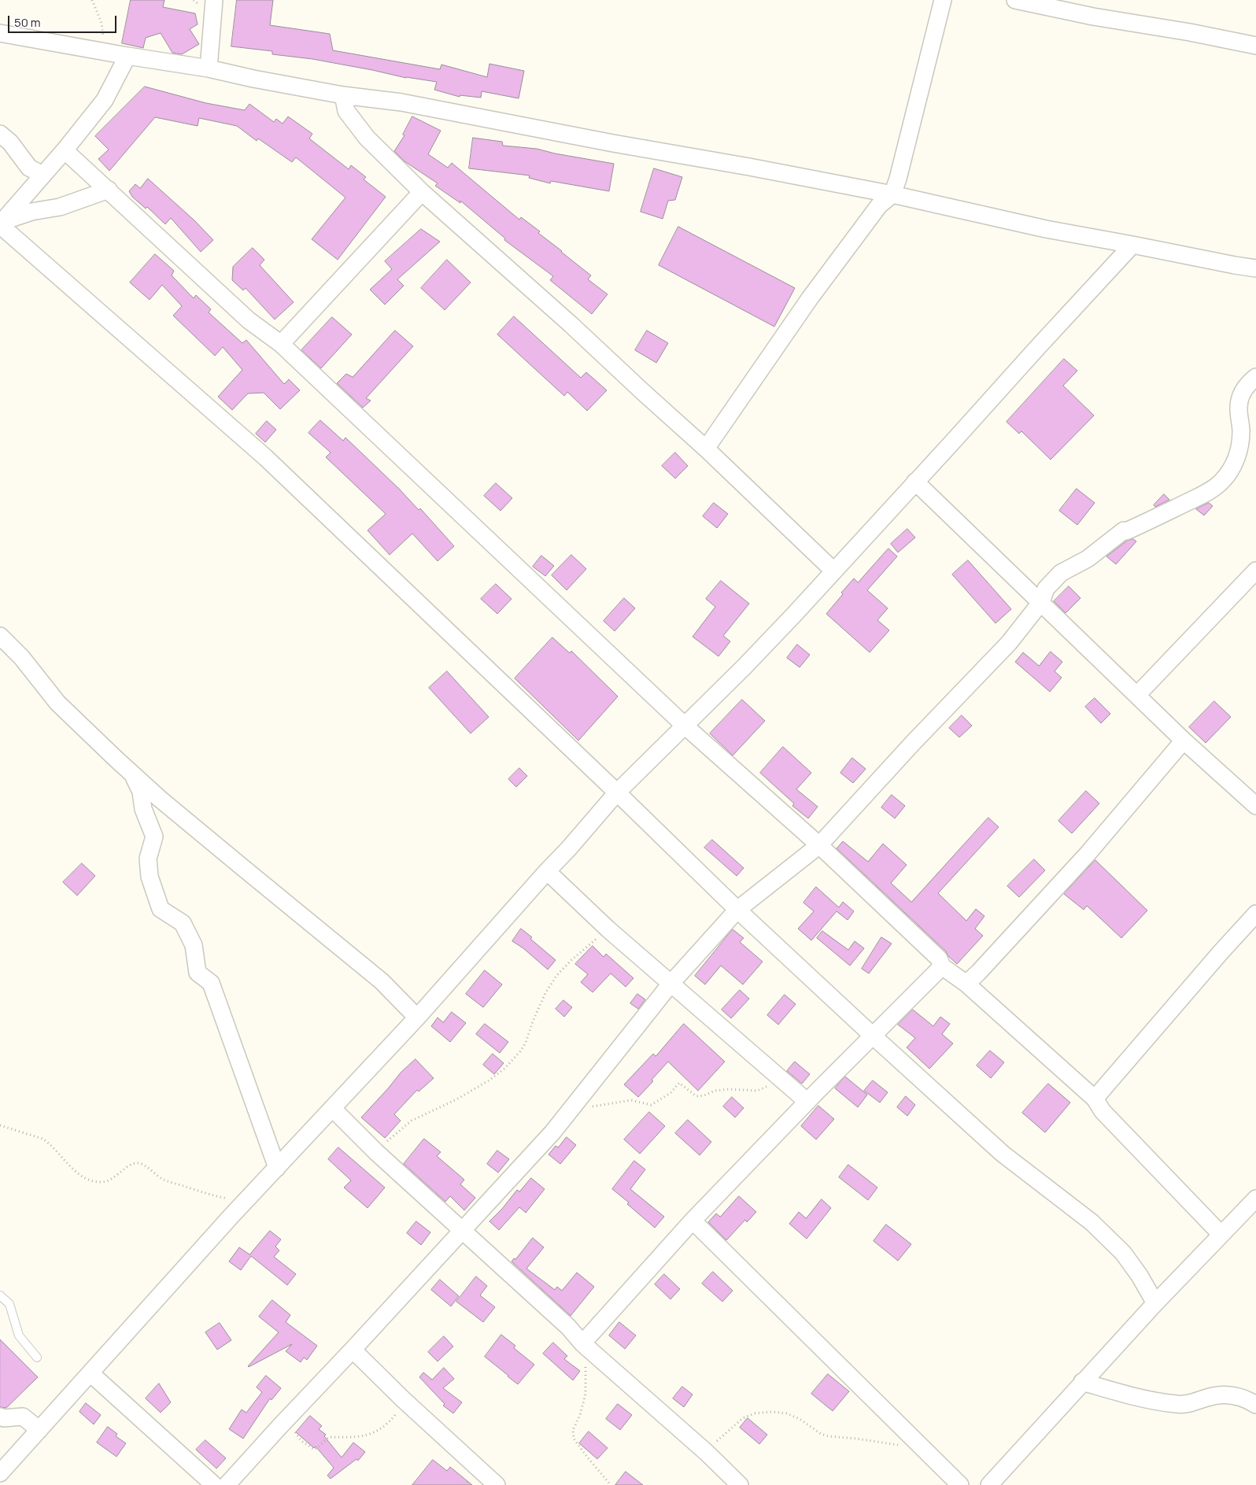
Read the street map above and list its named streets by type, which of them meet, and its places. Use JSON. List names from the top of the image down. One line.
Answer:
{"scale_bar":"50 m"}
